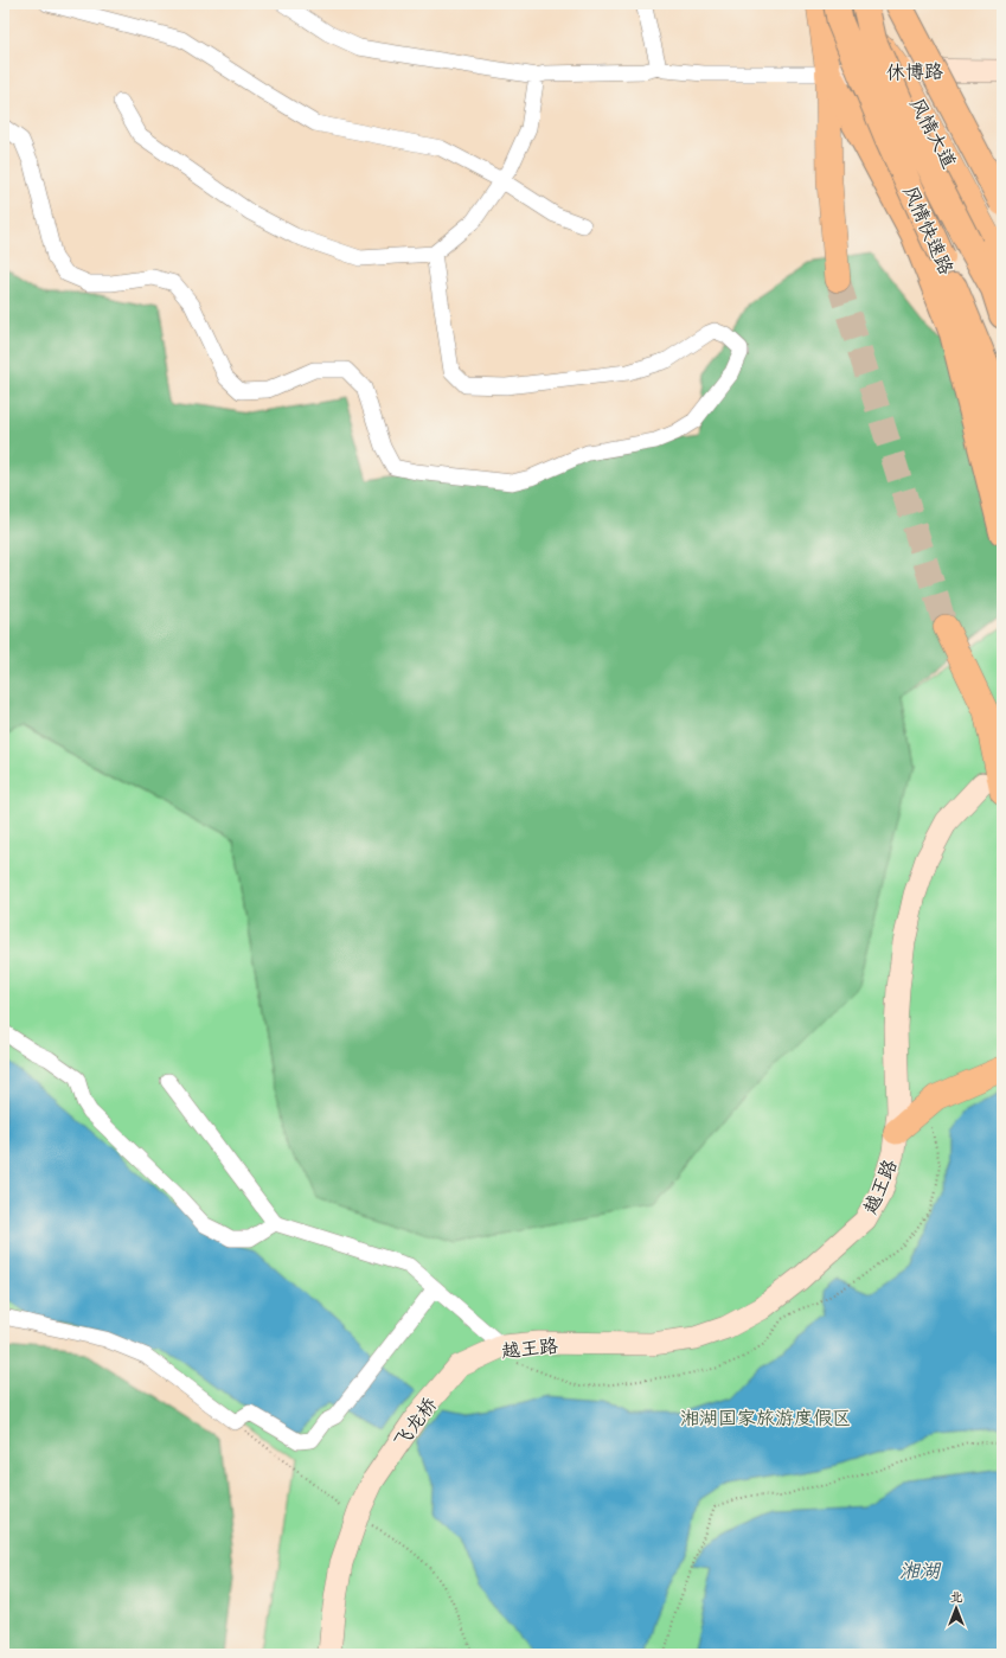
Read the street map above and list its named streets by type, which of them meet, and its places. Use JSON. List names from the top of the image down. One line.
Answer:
{"streets":{"highway":["风情快速路"],"main road":["休博路","风情大道","越王路","飞龙桥"]},"crossings":[["休博路","风情大道"],["风情大道","风情快速路"],["越王路","飞龙桥"]],"water":["湘湖"],"parks":["湘湖国家旅游度假区"],"north":"top"}
